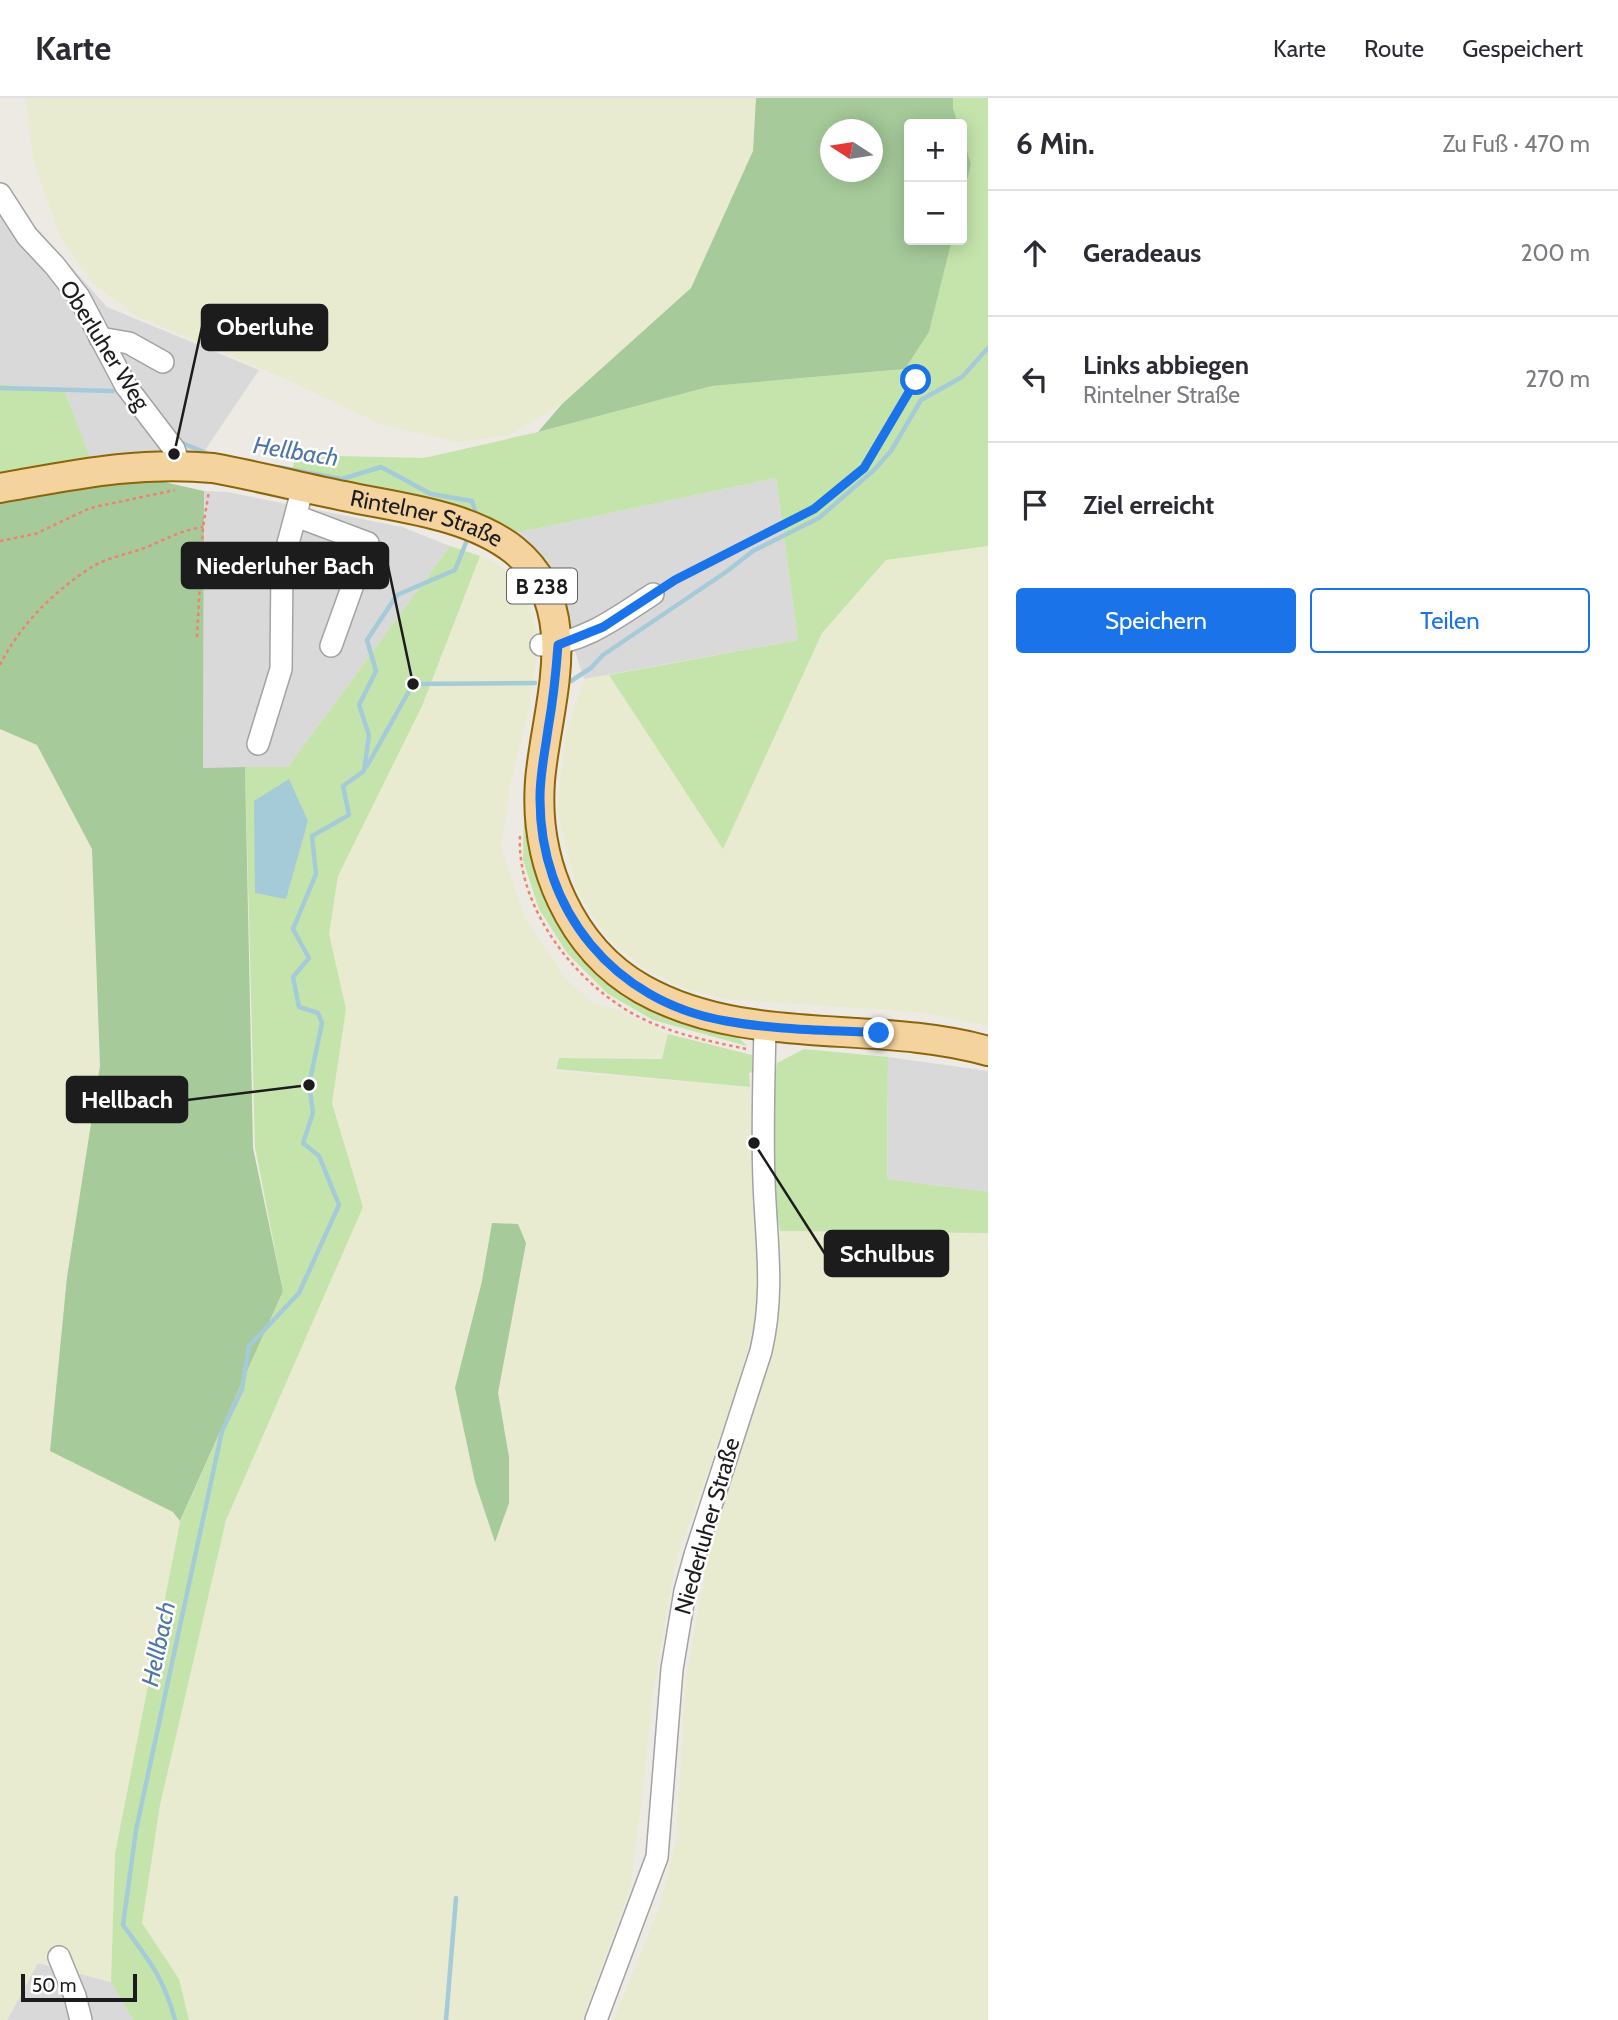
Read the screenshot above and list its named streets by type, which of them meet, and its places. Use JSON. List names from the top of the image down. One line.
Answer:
{"streets":{"main road":["Rintelner Straße","B 238"],"street":["Oberluher Weg","Niederluher Straße"]},"crossings":[["Oberluher Weg","Rintelner Straße"],["Rintelner Straße","Niederluher Straße"]],"water":["Hellbach"],"places":["Oberluhe","Niederluher Bach","Hellbach","Schulbus"],"scale_bar":"50 m","north":"left","page":{"header":"Karte","nav":["Karte","Route","Gespeichert"],"heading":["6 Min.","Zu Fuß · 470 m"],"map_buttons":["+","−"],"list":[["Geradeaus","200 m"],["Links abbiegen","Rintelner Straße","270 m"],"Ziel erreicht"],"buttons":["Speichern","Teilen"],"scale":"50 m"}}
